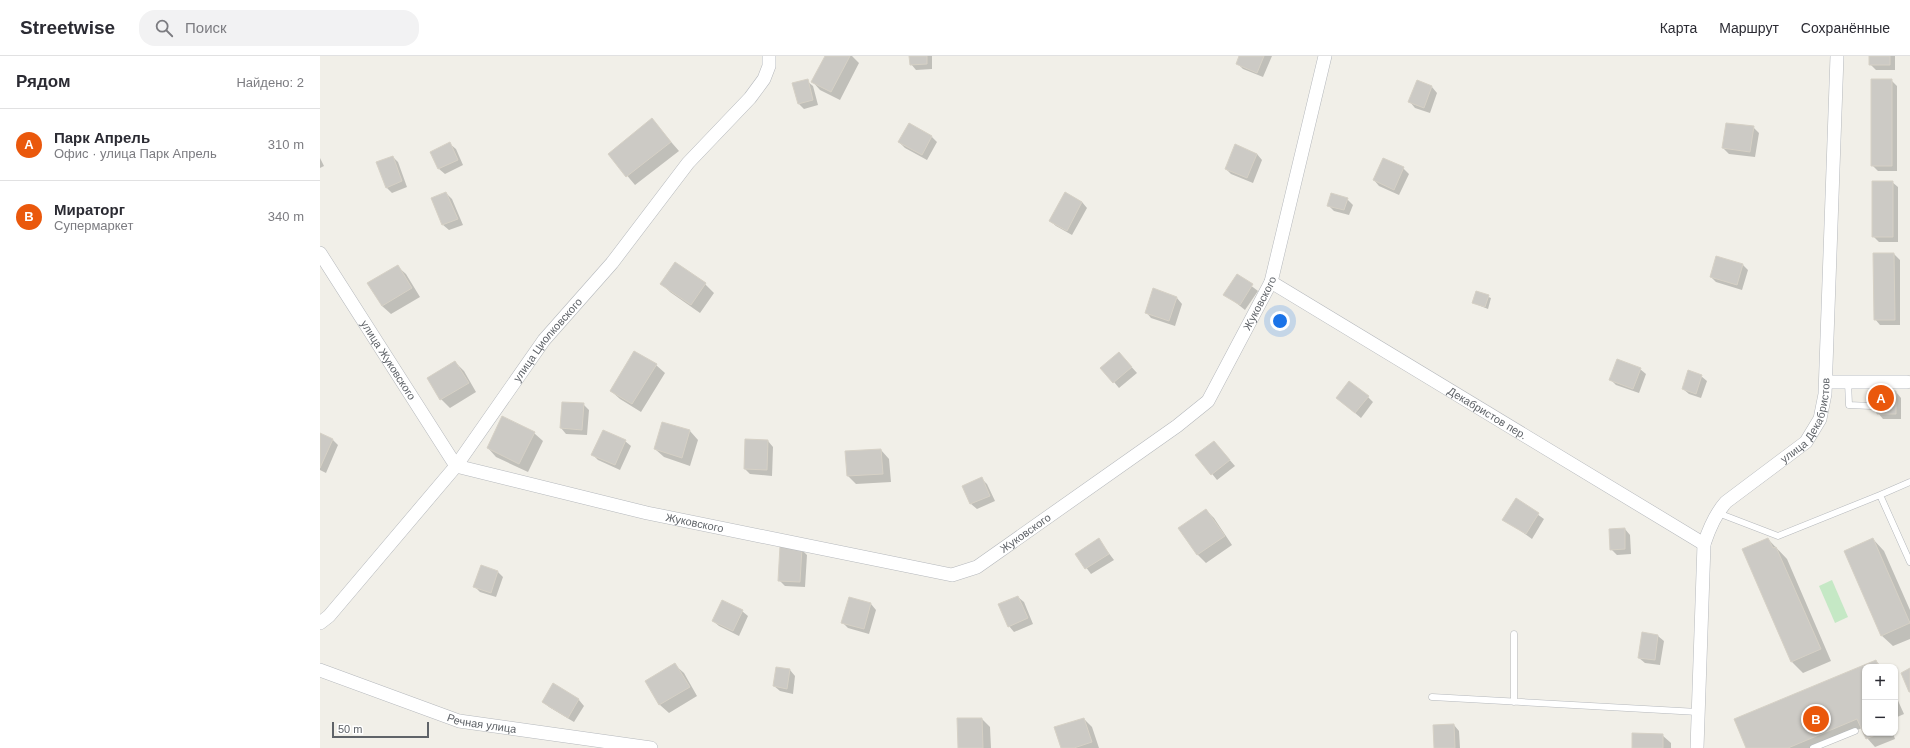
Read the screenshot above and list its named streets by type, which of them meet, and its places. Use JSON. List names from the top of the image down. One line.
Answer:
{"streets":{"street":["Жуковского","улица Циолковского","улица Жуковского","Декабристов пер.","улица Декабристов","Речная улица"]},"crossings":[["Жуковского","улица Циолковского"],["Жуковского","улица Жуковского"],["Жуковского","Декабристов пер."],["улица Циолковского","улица Жуковского"],["Декабристов пер.","улица Декабристов"]],"scale_bar":"50 m","page":{"header":"Streetwise","search":"Поиск","nav":["Карта","Маршрут","Сохранённые"],"heading":["Рядом","Найдено: 2"],"list":[{"mark":"A","name":"Парк Апрель","note":"Офис · улица Парк Апрель","value":"310 m"},{"mark":"B","name":"Мираторг","note":"Супермаркет","value":"340 m"}],"pins":["A","B"],"map_buttons":["+","−"],"scale":"50 m"}}
